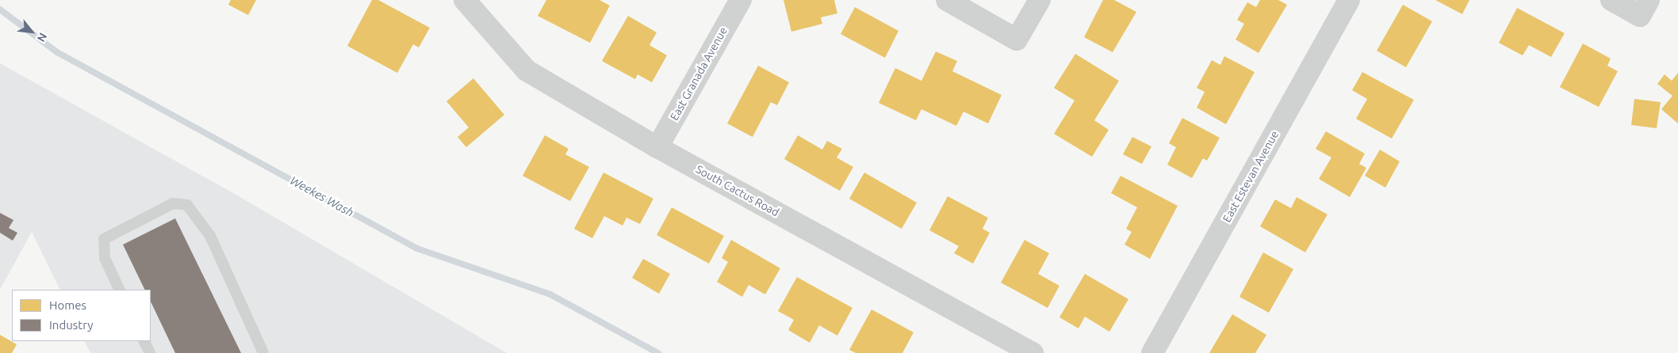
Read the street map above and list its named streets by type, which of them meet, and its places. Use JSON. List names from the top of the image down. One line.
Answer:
{"streets":{"street":["East Granada Avenue","East Estevan Avenue","South Cactus Road"]},"crossings":[["East Granada Avenue","South Cactus Road"]],"water":["Weekes Wash"],"legend":["Homes","Industry"],"north":"bottom right"}
